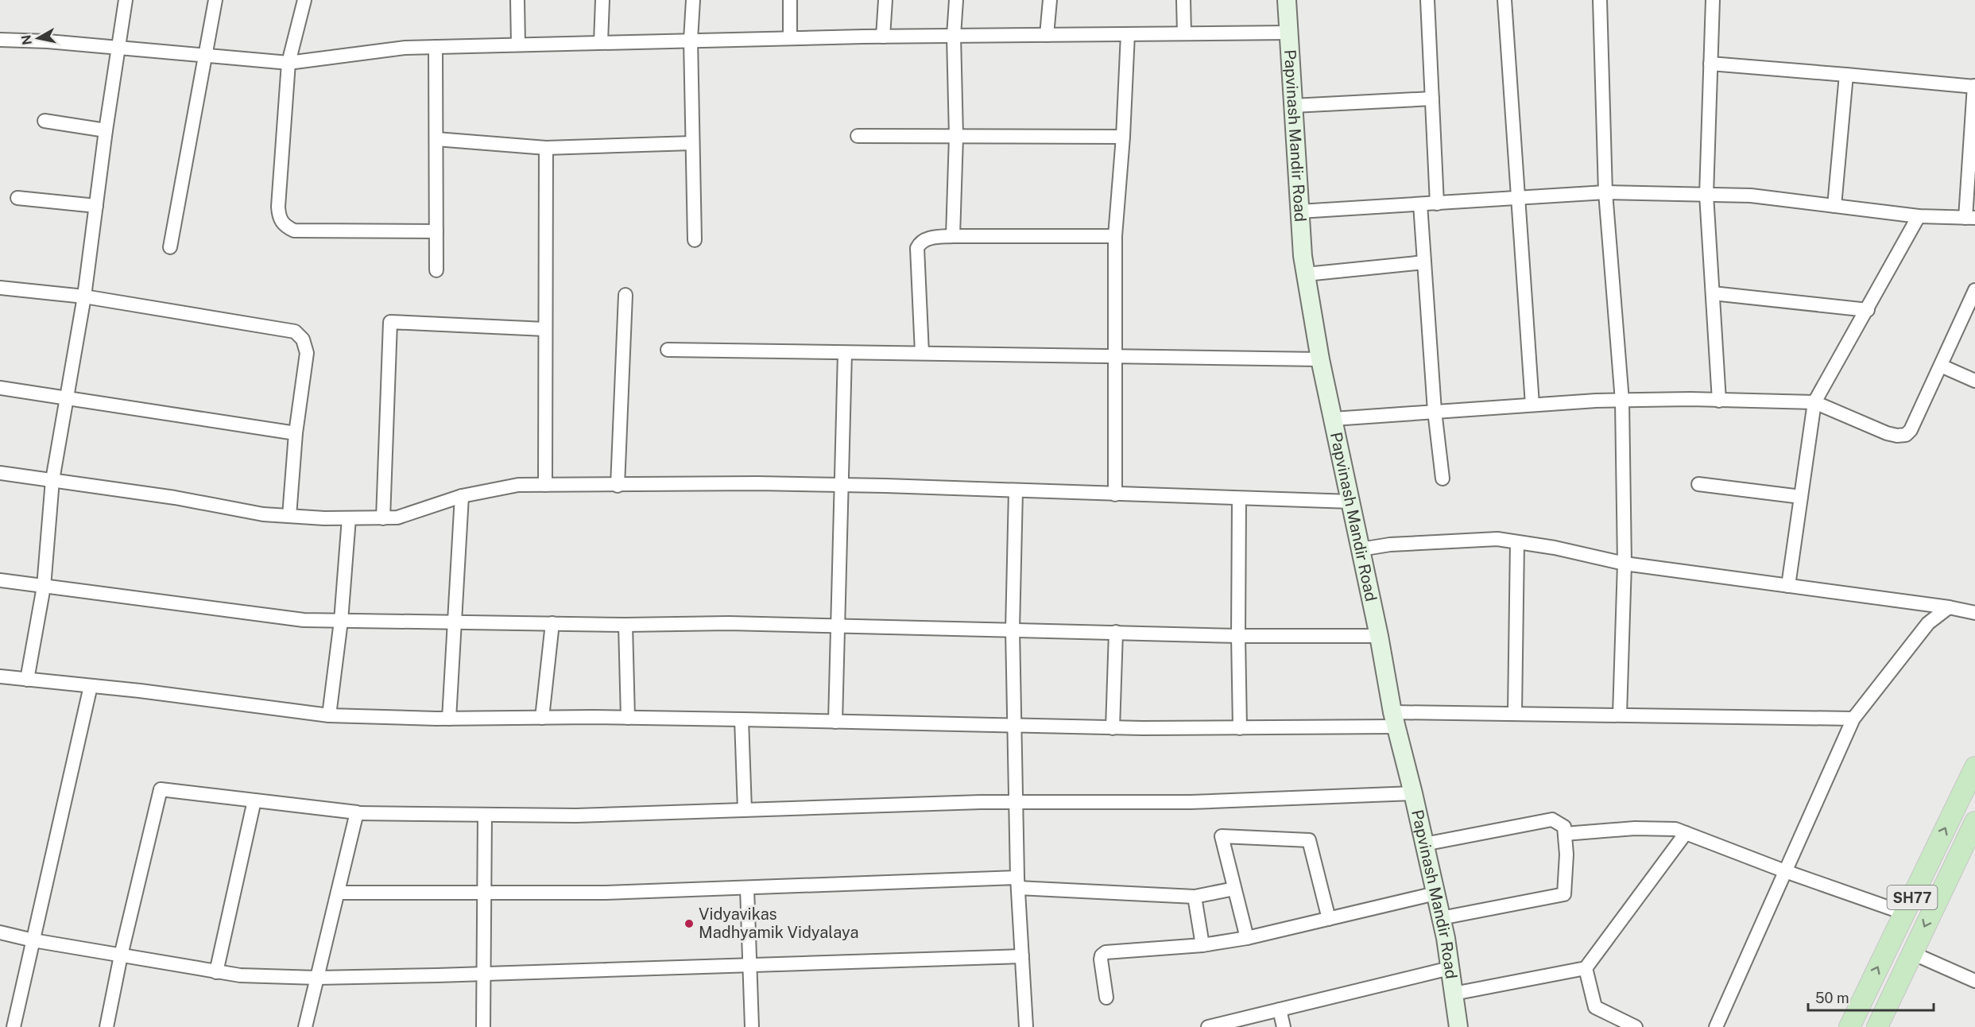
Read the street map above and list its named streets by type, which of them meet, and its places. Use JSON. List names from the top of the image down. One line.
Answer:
{"streets":{"main road":["SH77"],"street":["Papvinash Mandir Road"]},"places":["Vidyavikas Madhyamik Vidyalaya"],"scale_bar":"50 m","north":"left"}
